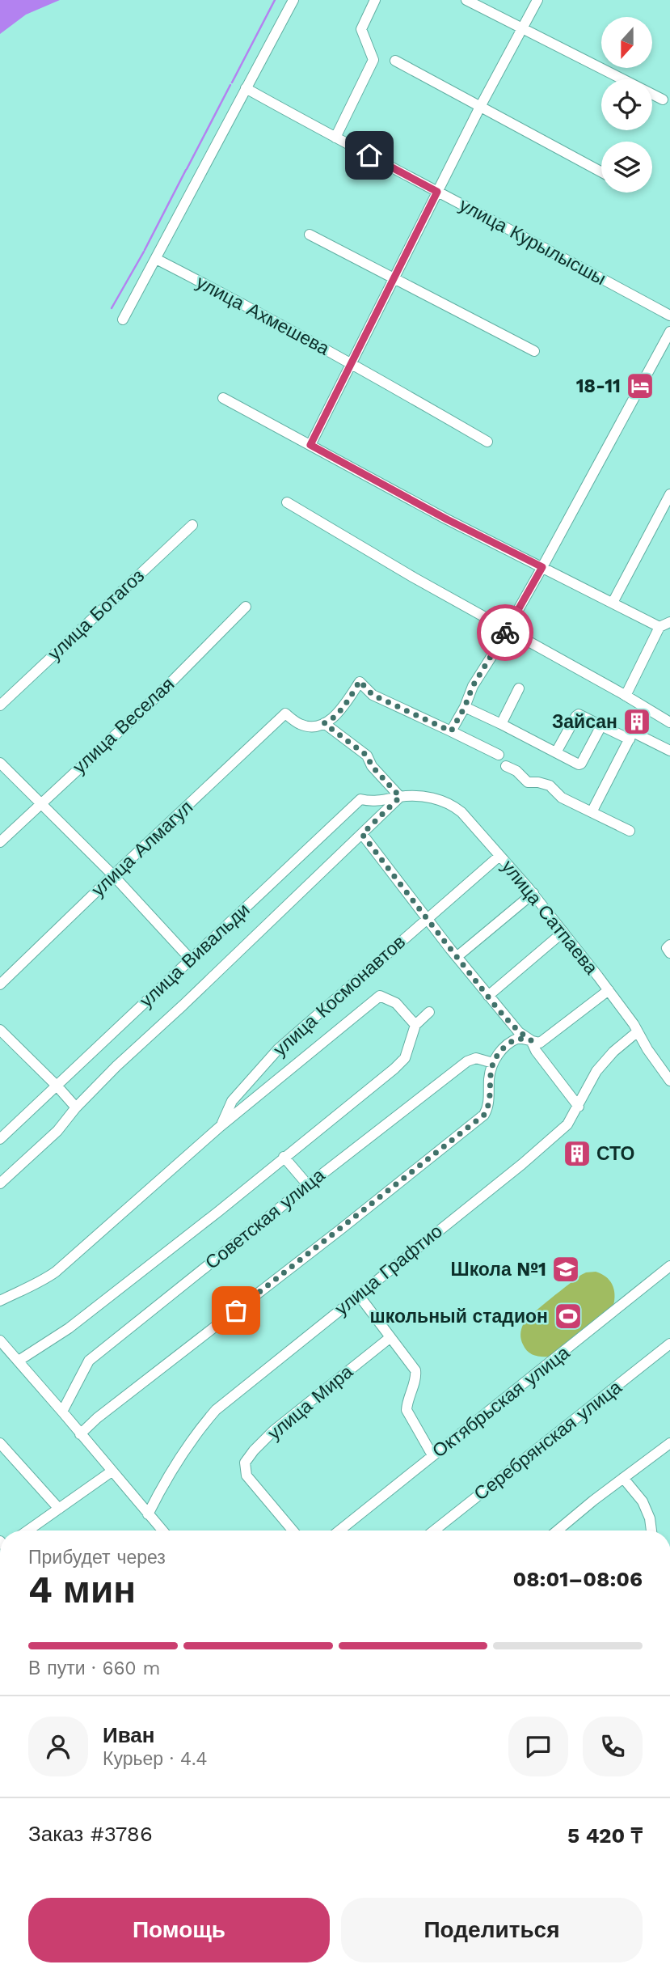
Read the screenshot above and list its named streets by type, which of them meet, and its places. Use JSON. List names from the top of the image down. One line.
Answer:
{"streets":{"street":["улица Курылысшы","улица Ахмешева","улица Ботагоз","улица Веселая","улица Алмагул","улица Сатпаева","улица Вивальди","улица Космонавтов","Советская улица","улица Графтио","Октябрьская улица","улица Мира","Серебрянская улица"]},"crossings":[["улица Сатпаева","улица Вивальди"],["улица Сатпаева","улица Космонавтов"],["улица Сатпаева","улица Графтио"]],"places":{"hotel":["18-11"],"building":["Зайсан","СТО"],"school or university":["Школа №1"],"sports":["школьный стадион"]},"north":"bottom","page":{"heading":["4 мин","Прибудет через","08:01–08:06"],"panel":["Иван","Курьер · 4.4","Заказ #3786","5 420 ₸"],"bar":"В пути · 660 m","buttons":["Помощь","Поделиться"]}}
